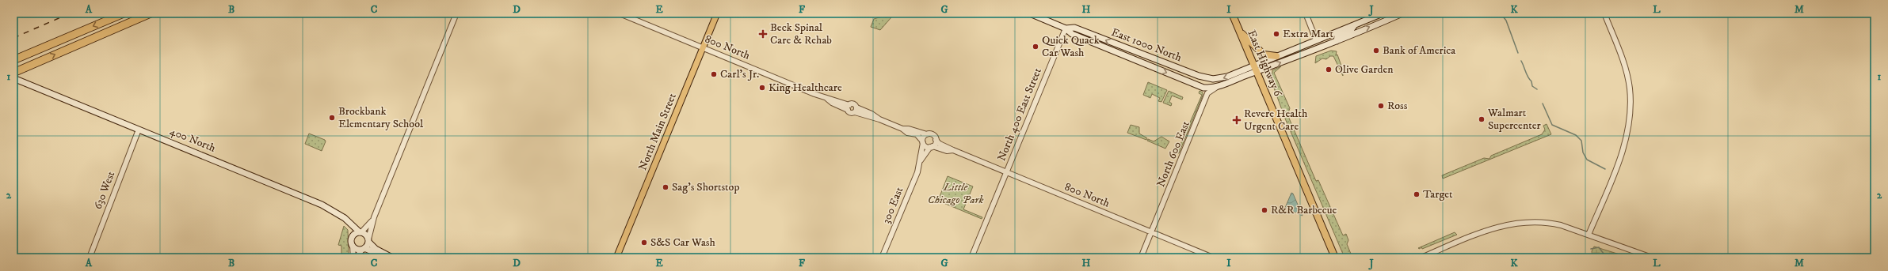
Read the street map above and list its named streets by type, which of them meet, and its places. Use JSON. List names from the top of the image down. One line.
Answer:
{"streets":{"highway":["East Highway 6"],"main road":["East 1000 North","North Main Street","400 North"],"street":["800 North","North 400 East Street","North 600 East","630 West","300 East"]},"crossings":[["East 1000 North","East Highway 6"],["East 1000 North","North 400 East Street"],["800 North","North 400 East Street"],["800 North","North Main Street"],["800 North","North 600 East"],["800 North","300 East"],["400 North","630 West"]],"parks":["Little Chicago Park"],"places":{"health":["Beck Spinal Care & Rehab","Revere Health Urgent Care"],"other":["Extra Mart","Quick Quack Car Wash","Bank of America","Olive Garden","Carl's Jr.","King Healthcare","Ross","Brockbank Elementary School","Walmart Supercenter","Sag's Shortstop","Target","R&R Barbecue","S&S Car Wash"]},"grid":{"columns":["A","B","C","D","E","F","G","H","I","J","K","L","M"],"rows":["1","2"]}}
